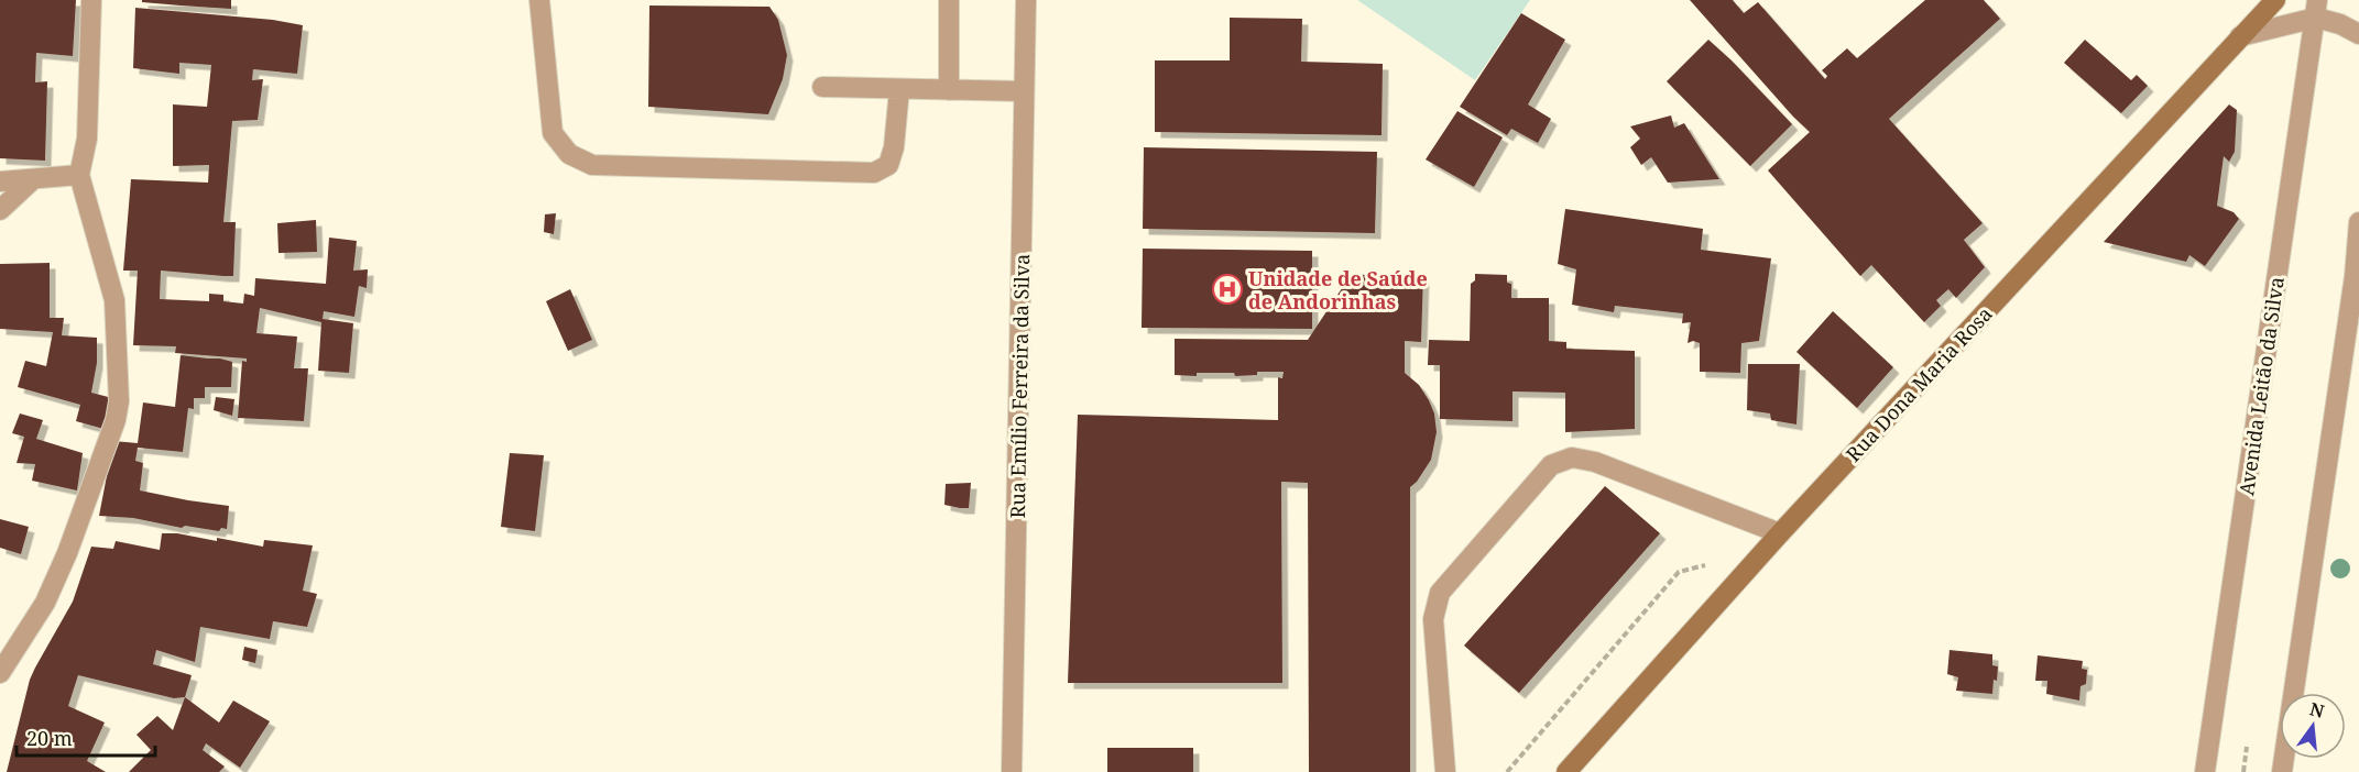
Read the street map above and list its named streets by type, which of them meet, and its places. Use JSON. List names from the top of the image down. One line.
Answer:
{"streets":{"main road":["Rua Dona Maria Rosa"],"street":["Rua Emílio Ferreira da Silva","Avenida Leitão da Silva"]},"places":{"hospital":["Unidade de Saúde de Andorinhas"]},"scale_bar":"20 m","north":"top"}
